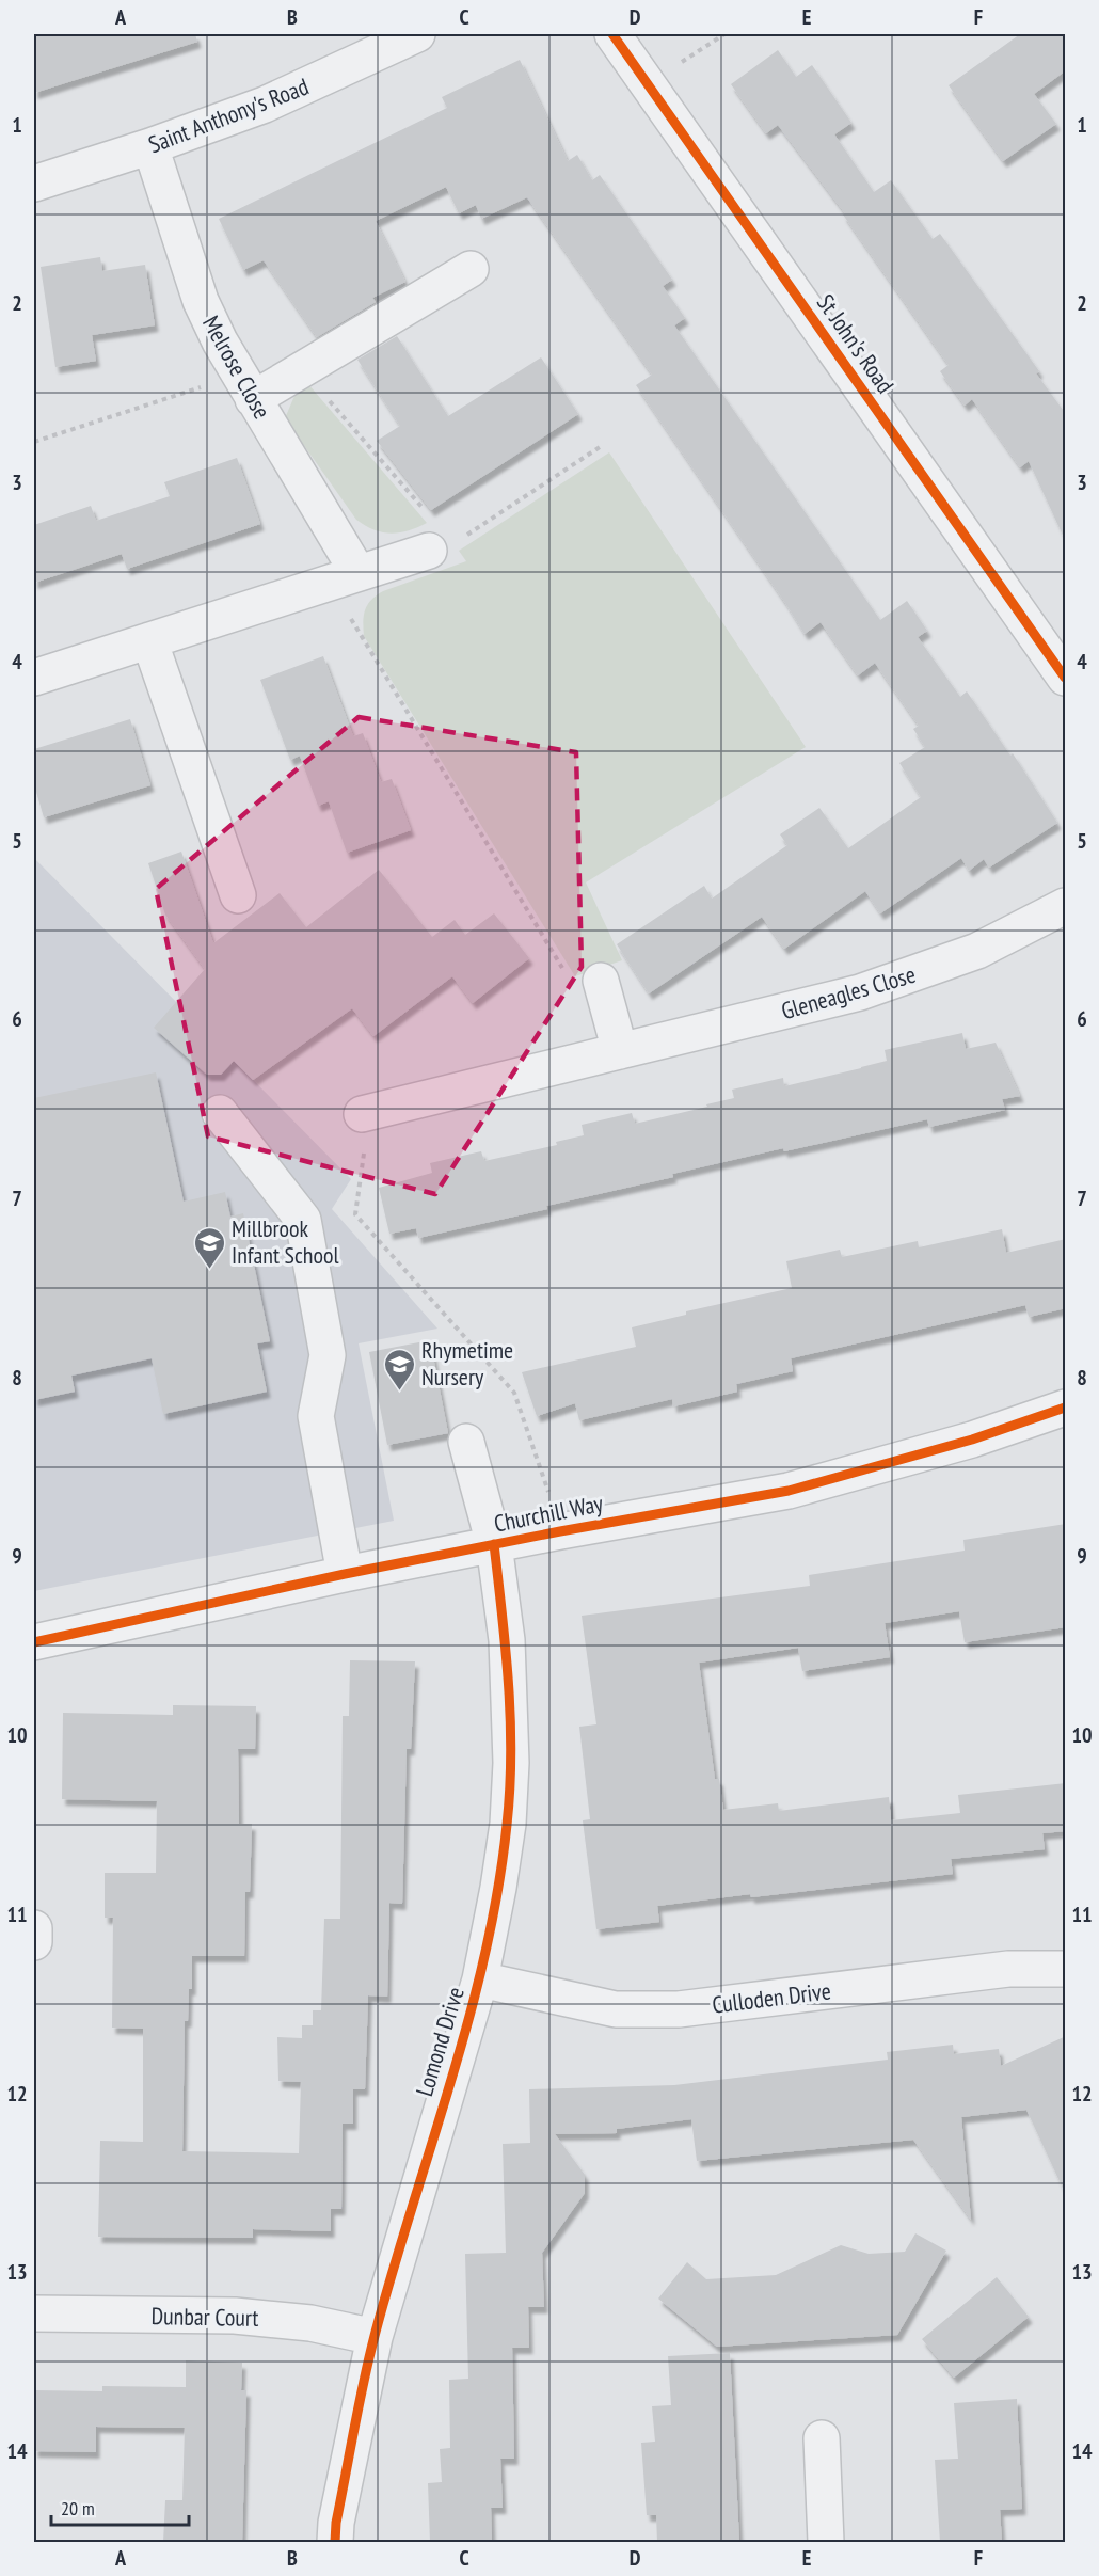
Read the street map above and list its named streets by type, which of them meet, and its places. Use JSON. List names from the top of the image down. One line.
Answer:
{"streets":{"street":["Saint Anthony's Road","St John's Road","Melrose Close","Gleneagles Close","Churchill Way","Culloden Drive","Lomond Drive","Dunbar Court"]},"crossings":[["Saint Anthony's Road","Melrose Close"],["Churchill Way","Lomond Drive"],["Culloden Drive","Lomond Drive"],["Lomond Drive","Dunbar Court"]],"places":{"school or university":["Millbrook Infant School","Rhymetime Nursery"]},"scale_bar":"20 m","grid":{"columns":["A","B","C","D","E","F"],"rows":["1","2","3","4","5","6","7","8","9","10","11","12","13","14"]}}
